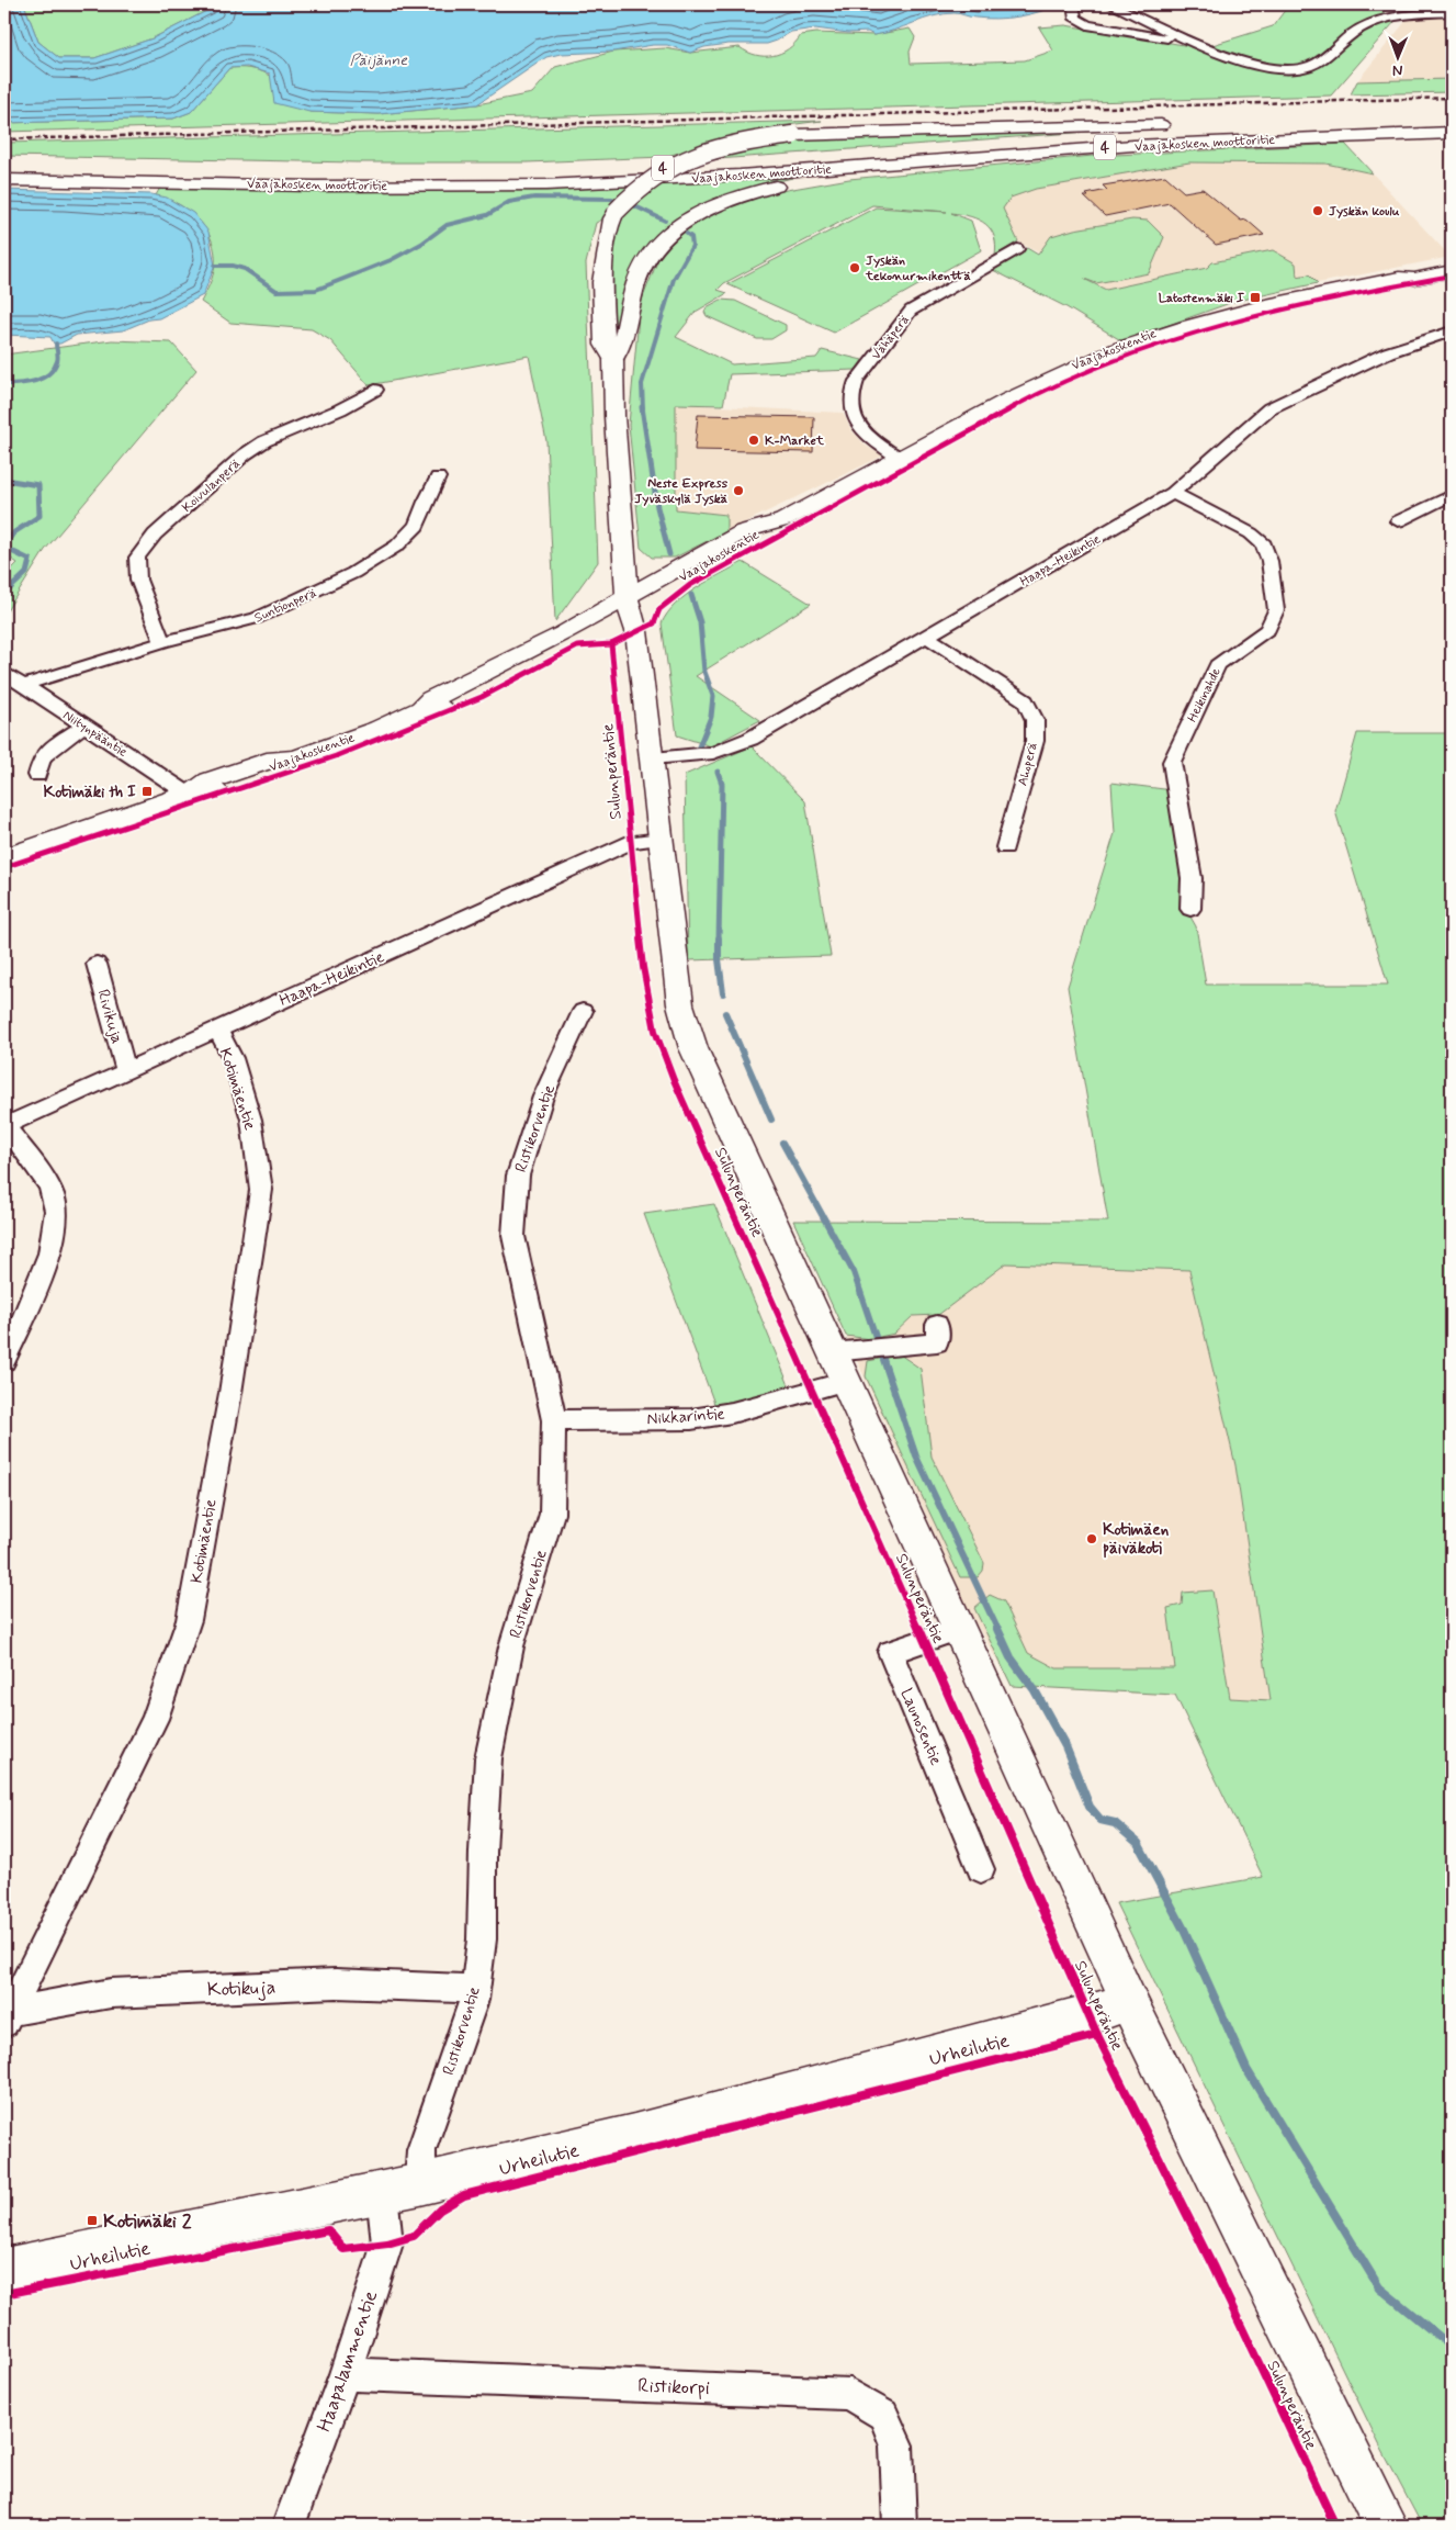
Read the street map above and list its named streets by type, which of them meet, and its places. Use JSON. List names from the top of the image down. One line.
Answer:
{"streets":{"main road":["Vaajakosken moottoritie","4","Vaajakoskentie","Sulunperäntie","Urheilutie"],"street":["Vähäperä","Koivulanperä","Haapa-Heikintie","Suntionperä","Heikinahde","Niitynpääntie","Ahoperä","Rivikuja","Kotimäentie","Ristikorventie","Nikkarintie","Launosentie","Kotikuja","Haapalammentie","Ristikorpi"]},"crossings":[["Vähäperä","Vaajakoskentie"],["Vaajakoskentie","Niitynpääntie"],["Vaajakoskentie","Sulunperäntie"],["Koivulanperä","Suntionperä"],["Haapa-Heikintie","Heikinahde"],["Haapa-Heikintie","Ahoperä"],["Haapa-Heikintie","Sulunperäntie"],["Haapa-Heikintie","Rivikuja"],["Haapa-Heikintie","Kotimäentie"],["Suntionperä","Niitynpääntie"],["Sulunperäntie","Nikkarintie"],["Sulunperäntie","Launosentie"],["Sulunperäntie","Urheilutie"],["Kotimäentie","Kotikuja"],["Ristikorventie","Nikkarintie"],["Ristikorventie","Kotikuja"],["Ristikorventie","Urheilutie"],["Urheilutie","Haapalammentie"],["Haapalammentie","Ristikorpi"]],"water":["Päijänne"],"places":{"other":["Jyskän koulu","Jyskän tekonurmikenttä","K-Market","Neste Express Jyväskylä Jyskä","Kotimäen päiväkoti"],"transit":["Latostenmäki I","Kotimäki th I","Kotimäki 2"]},"north":"bottom"}
